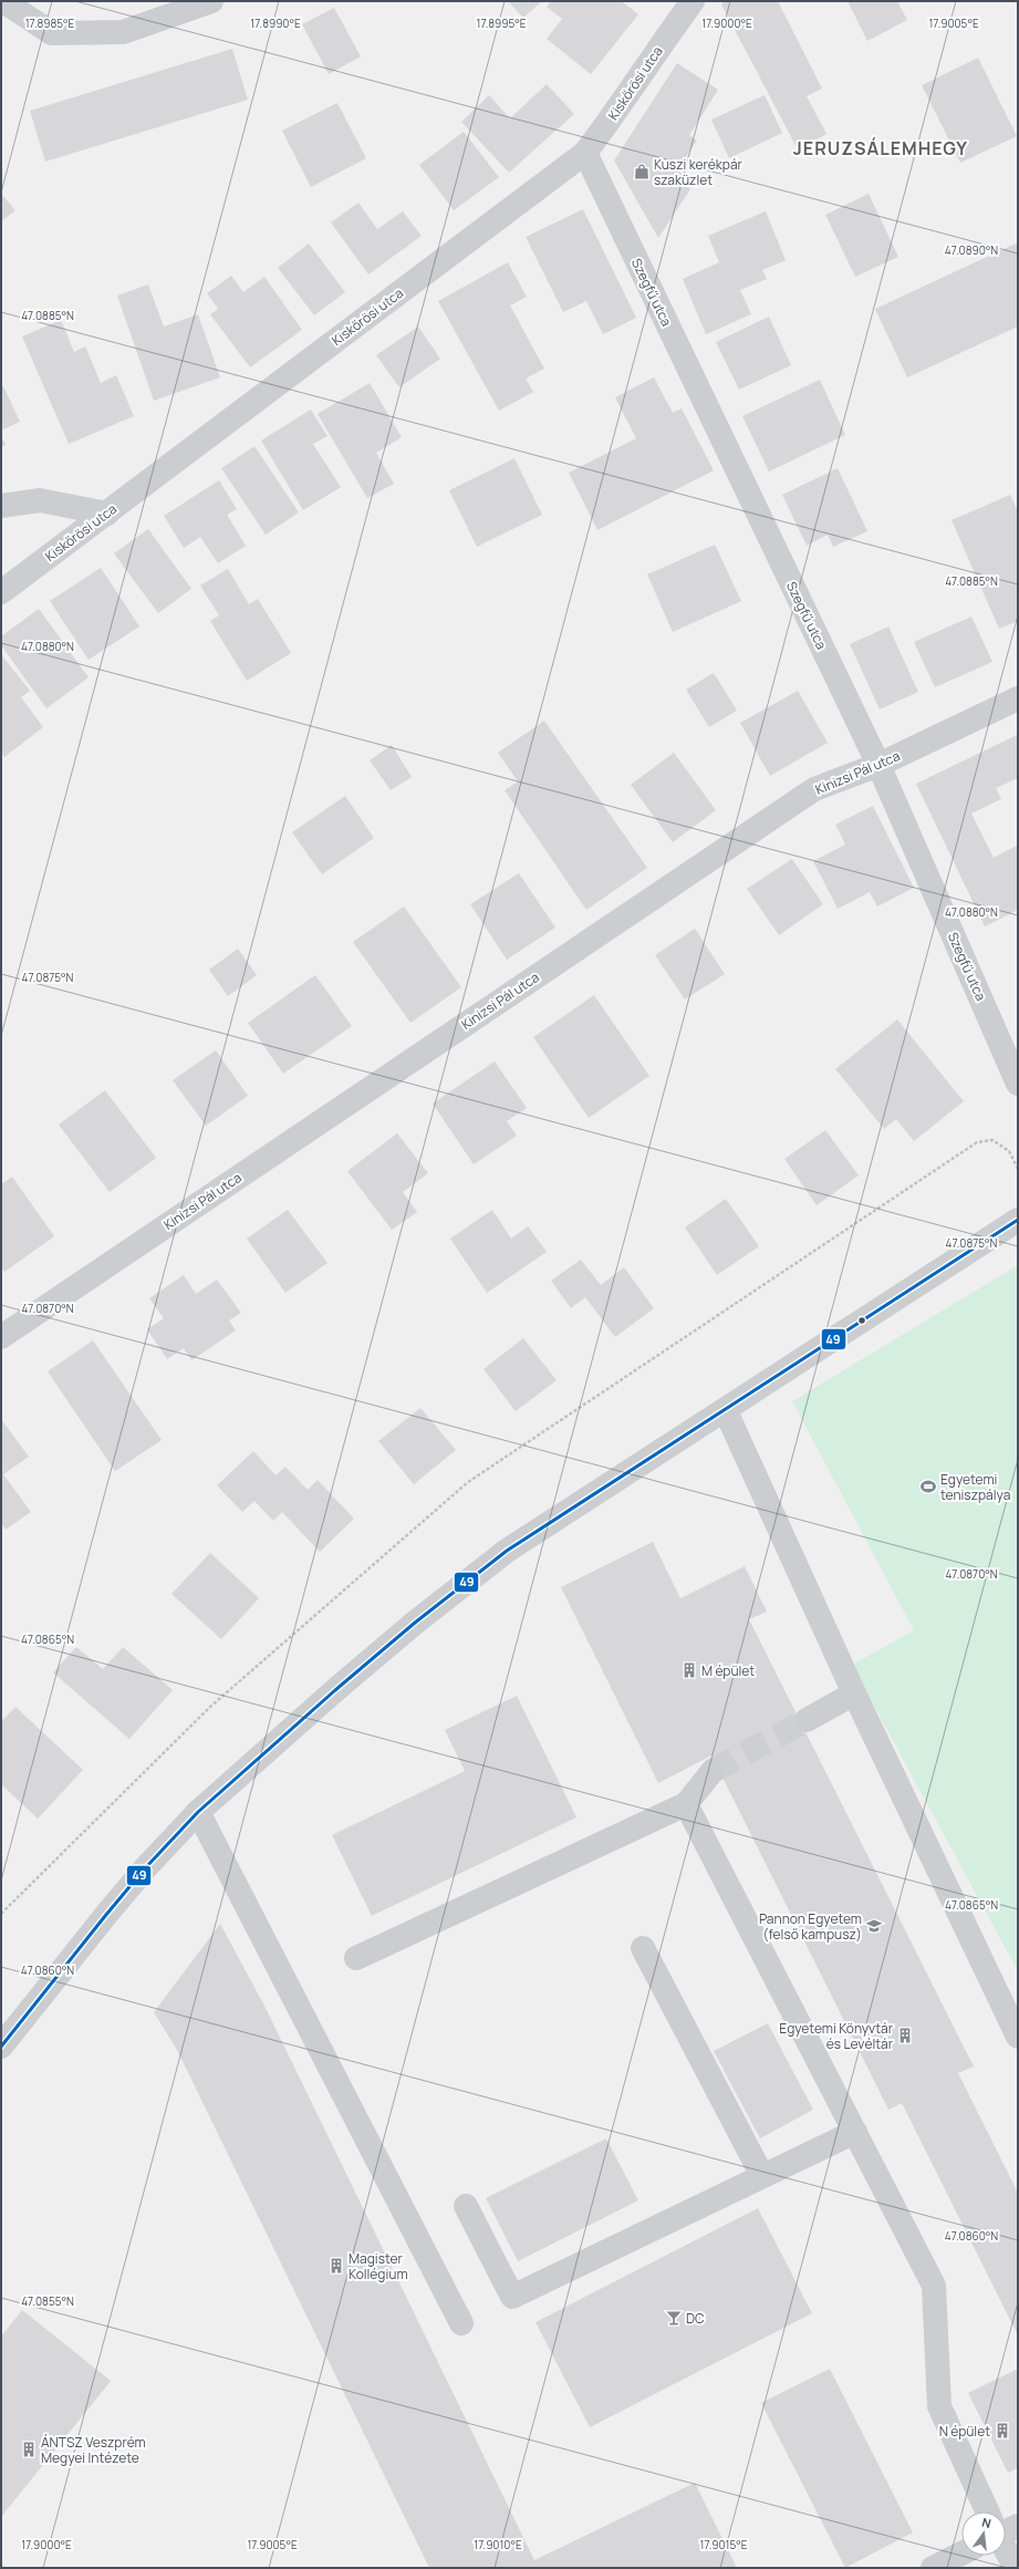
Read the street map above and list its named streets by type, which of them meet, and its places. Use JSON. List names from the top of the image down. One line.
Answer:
{"streets":{"street":["Kiskőrösi utca","Szegfű utca","Kinizsi Pál utca"]},"crossings":[["Kiskőrösi utca","Szegfű utca"],["Szegfű utca","Kinizsi Pál utca"]],"districts":["JERUZSÁLEMHEGY"],"places":{"shop":["Kuszi kerékpár szaküzlet"],"sports":["Egyetemi teniszpálya"],"building":["M épület","Egyetemi Könyvtár és Levéltár","Magister Kollégium","N épület","ÁNTSZ Veszprém Megyei Intézete"],"school or university":["Pannon Egyetem (felső kampusz)"],"bar":["DC"]},"lines":["transit line 49"],"north":"top","coordinates":["17.8985°E","17.8990°E","17.8995°E","17.9000°E","17.9005°E","47.0890°N","47.0885°N","47.0880°N","47.0875°N","47.0870°N","47.0865°N","47.0860°N","47.0855°N","17.9010°E","17.9015°E"]}
